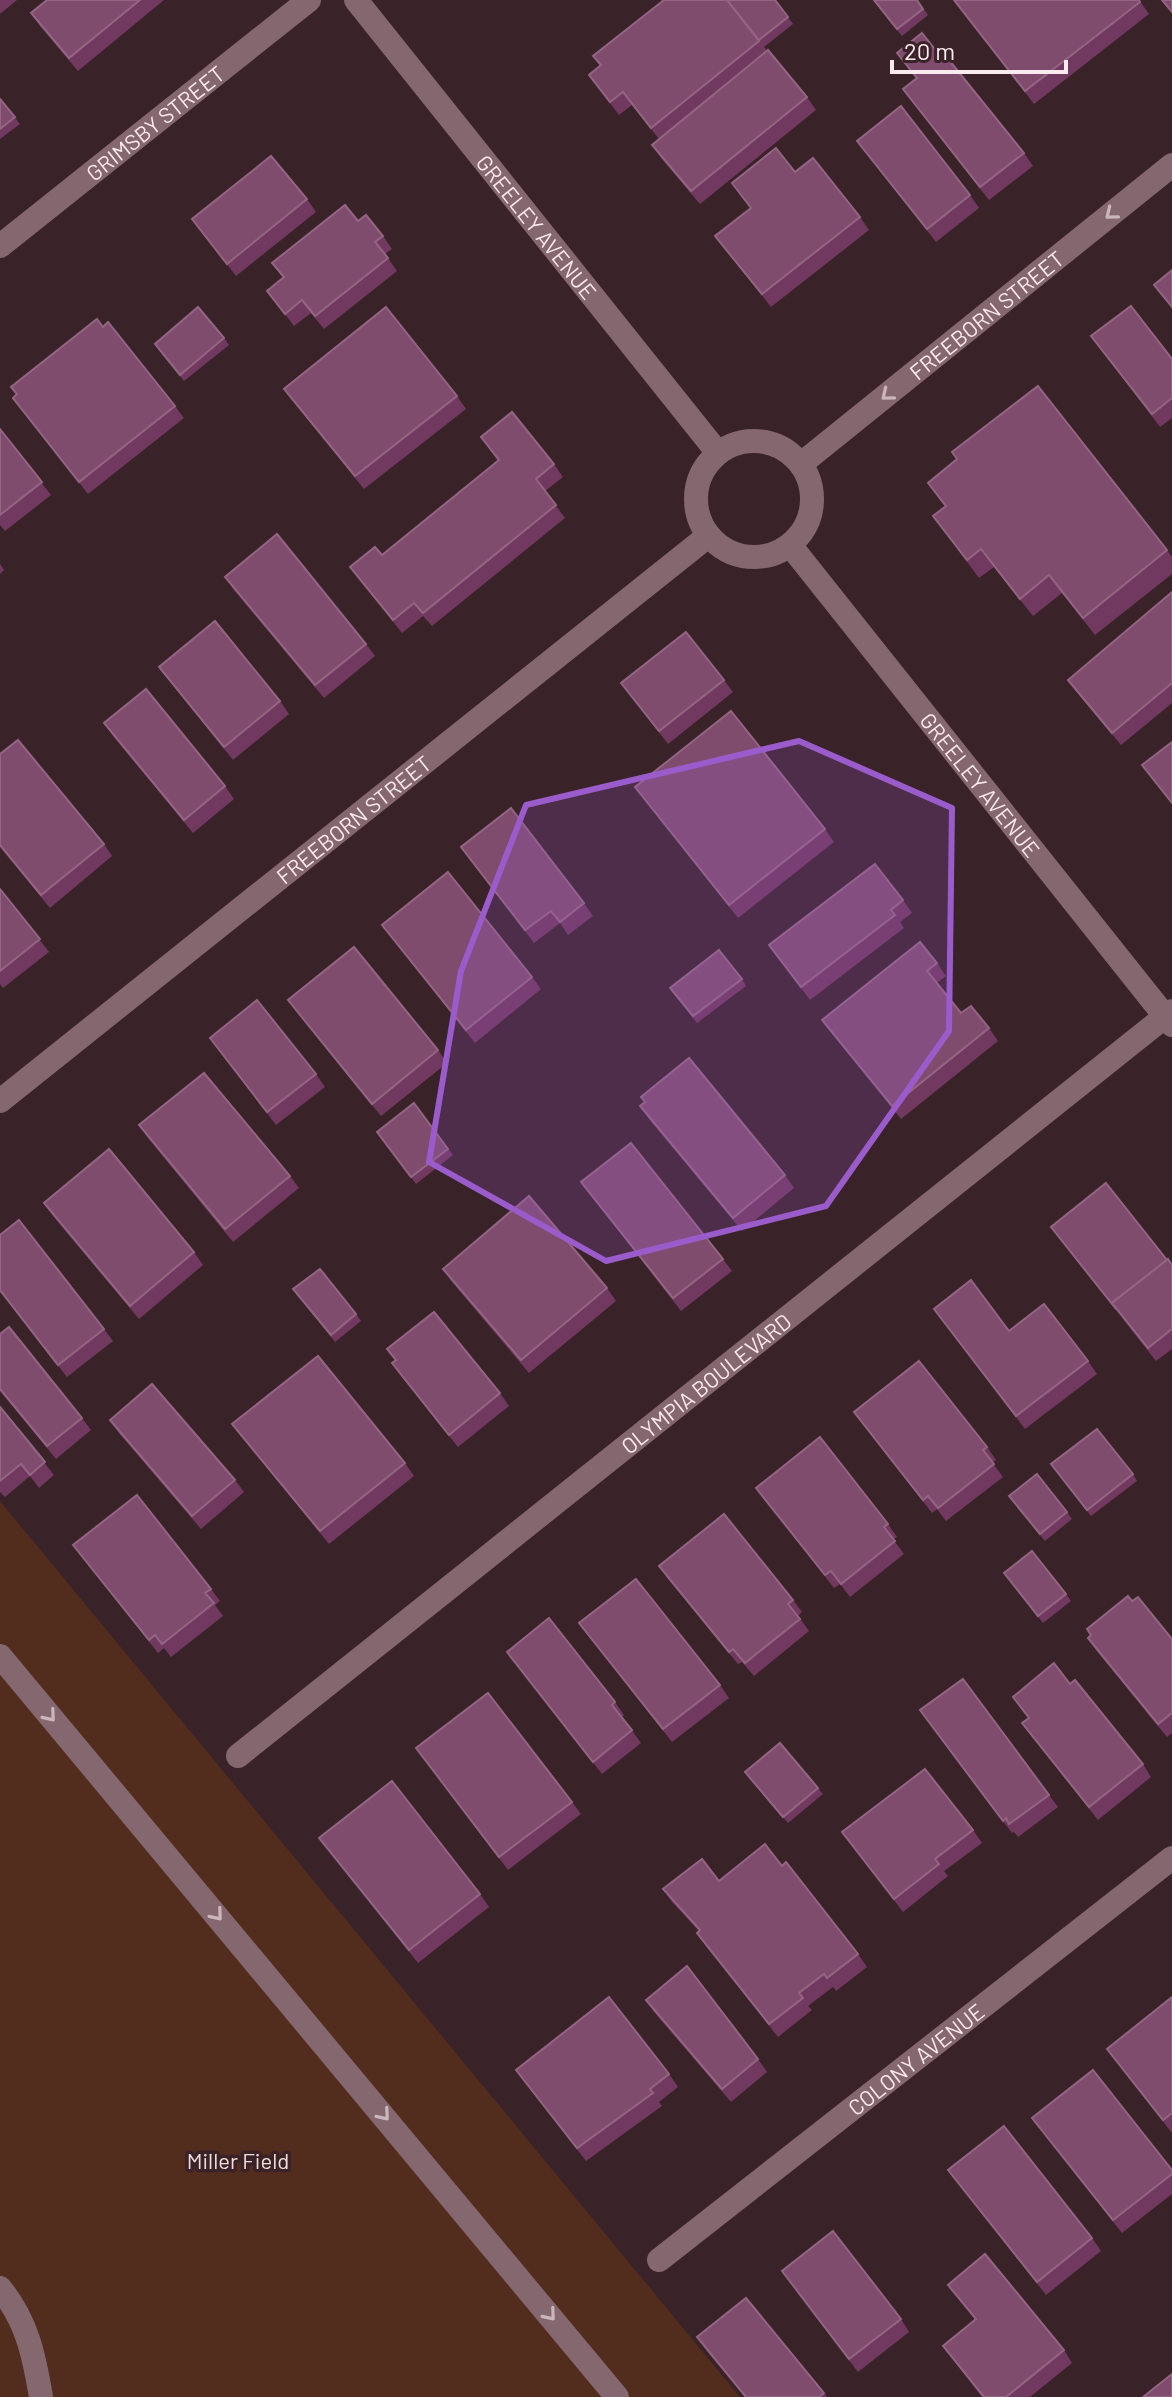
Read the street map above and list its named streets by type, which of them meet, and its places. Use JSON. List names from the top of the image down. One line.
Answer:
{"streets":{"street":["GRIMSBY STREET","GREELEY AVENUE","FREEBORN STREET","OLYMPIA BOULEVARD","COLONY AVENUE"]},"crossings":[["GREELEY AVENUE","FREEBORN STREET"],["GREELEY AVENUE","OLYMPIA BOULEVARD"]],"parks":["Miller Field"],"scale_bar":"20 m"}
